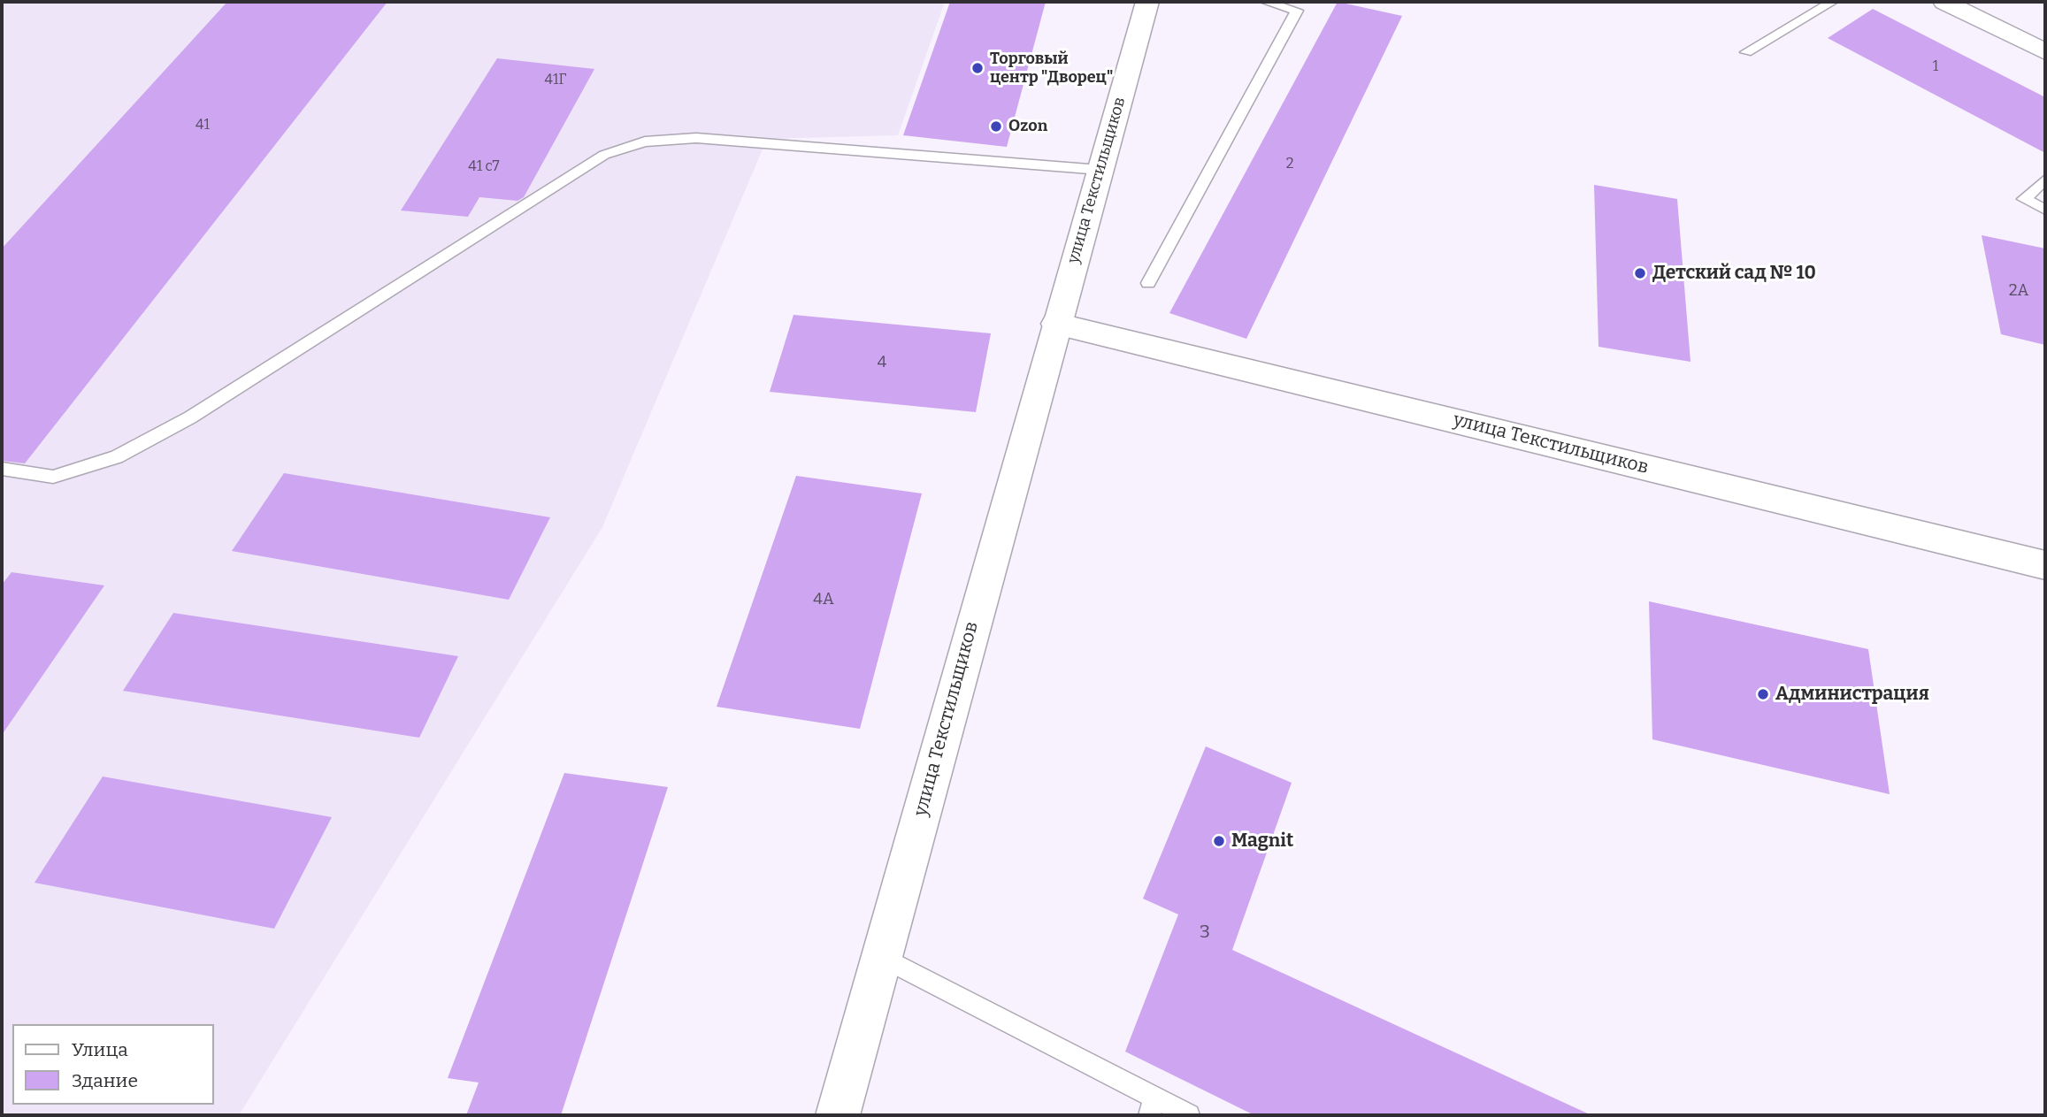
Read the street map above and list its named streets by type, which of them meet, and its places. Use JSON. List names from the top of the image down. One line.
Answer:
{"streets":{"street":["улица Текстильщиков"]},"places":["Торговый центр \"Дворец\"","Ozon","Детский сад № 10","Администрация","Magnit"],"house_numbers":["1","41Г","41","2","41 с7","2А","4","4А","3"],"legend":["Улица","Здание"]}
